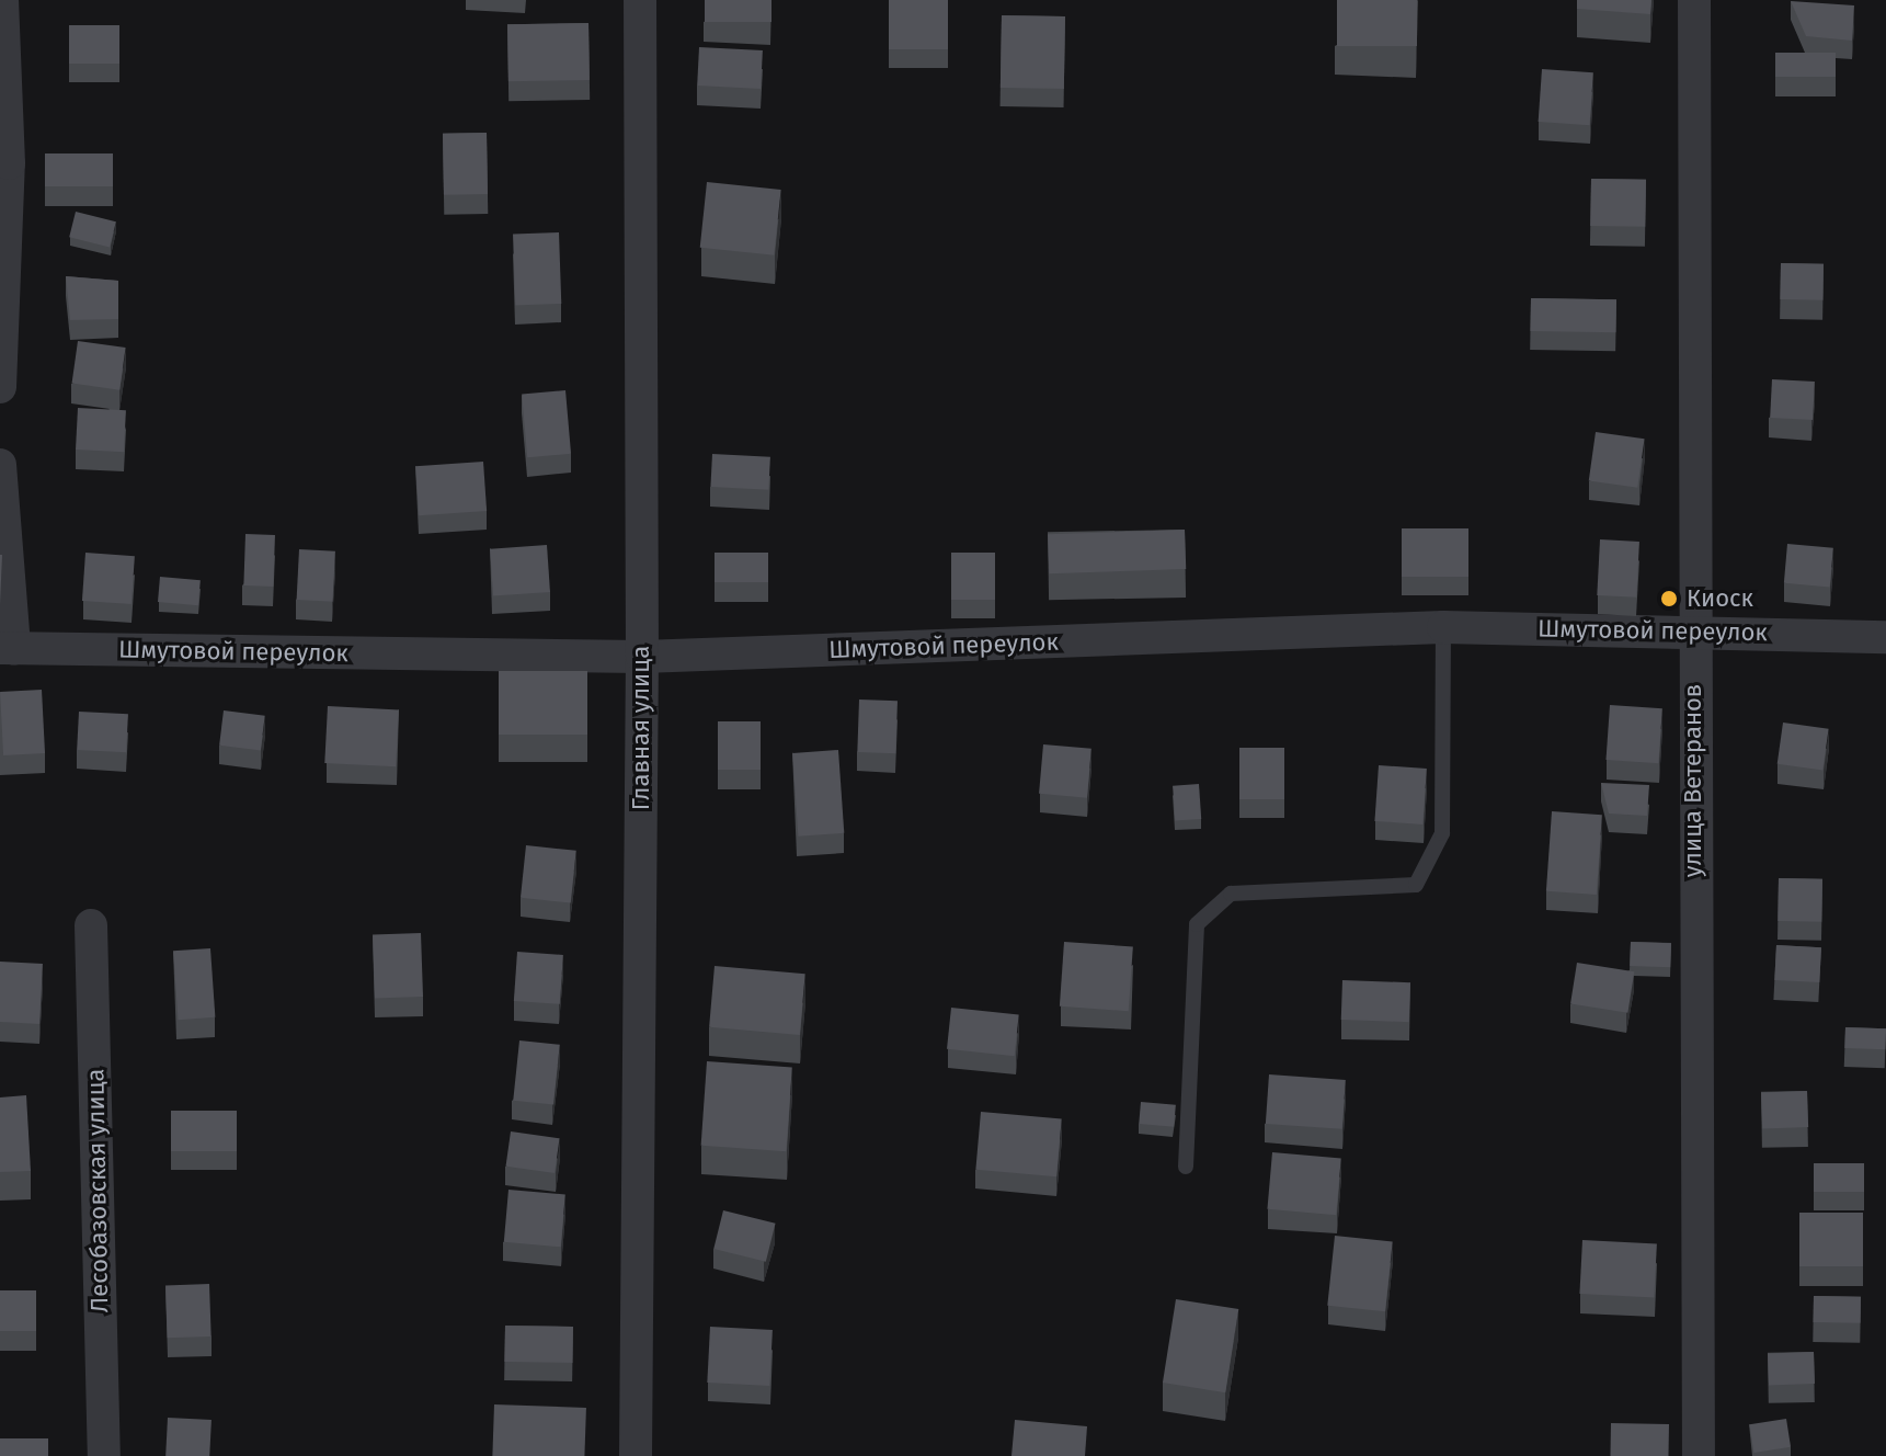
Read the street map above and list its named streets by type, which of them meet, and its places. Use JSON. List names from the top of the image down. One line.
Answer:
{"streets":{"street":["Шмутовой переулок","Главная улица","улица Ветеранов","Лесобазовская улица"]},"crossings":[["Шмутовой переулок","Главная улица"],["Шмутовой переулок","улица Ветеранов"]],"places":["Киоск"]}
